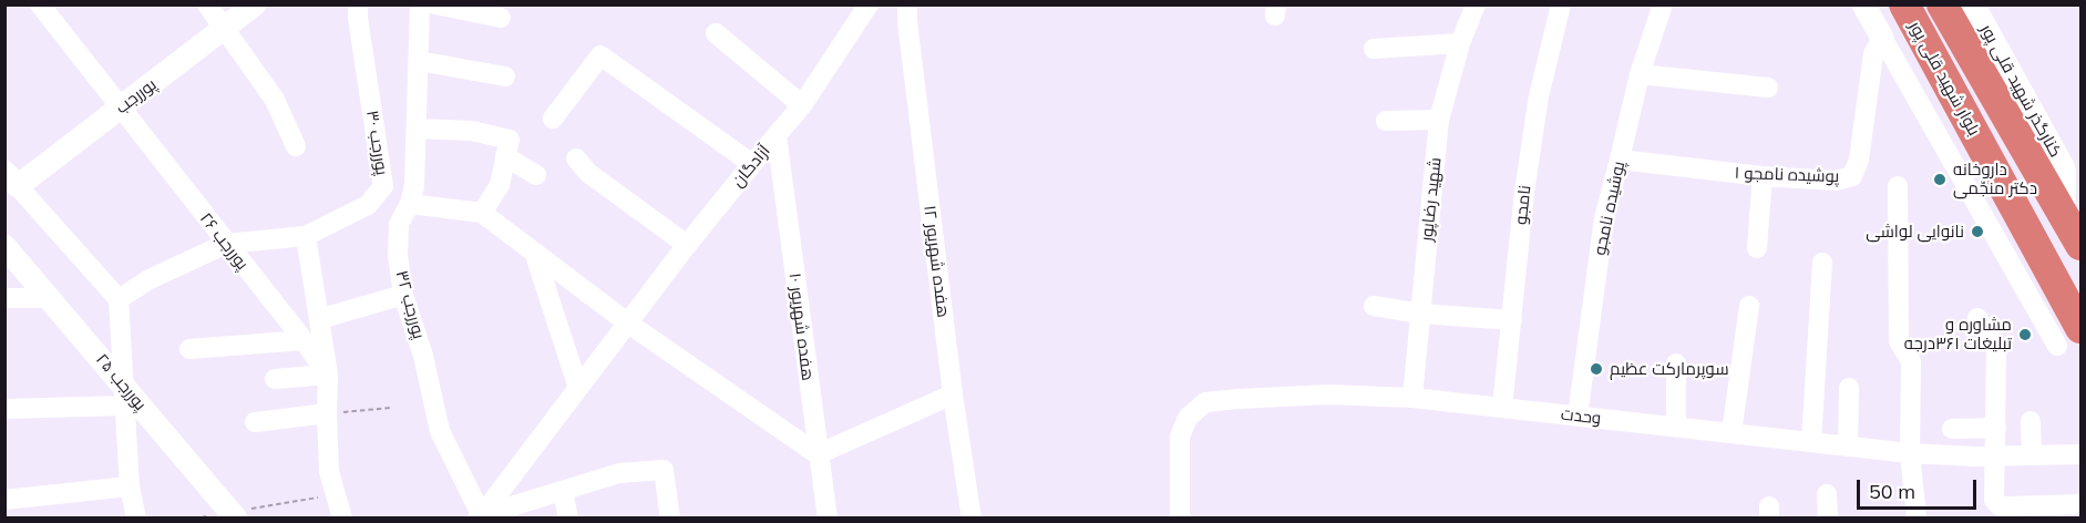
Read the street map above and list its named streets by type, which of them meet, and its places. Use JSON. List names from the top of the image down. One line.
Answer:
{"streets":{"highway":["بلوار شهید قلی پور"],"street":["کنارگذر شهید قلی پور","پوررجب","پوررجب ۳۰","آزادگان","پوشیده نامجو ۱","شهید رضاپور","نامجو","پوشیده نامجو","پوررجب ۲۶","هفده شهریور ۱۲","پوررجب ۳۲","هفده شهریور ۱۰","پوررجب ۲۵","وحدت"]},"crossings":[["بلوار شهید قلی پور","کنارگذر شهید قلی پور"],["پوررجب","پوررجب ۲۶"],["پوررجب ۳۰","پوررجب ۲۶"],["آزادگان","پوررجب ۳۲"],["آزادگان","هفده شهریور ۱۰"],["پوشیده نامجو ۱","پوشیده نامجو"],["شهید رضاپور","وحدت"],["نامجو","وحدت"],["پوشیده نامجو","وحدت"]],"places":["داروخانه دکتر منجّمی","نانوایی لواشی","مشاوره و تبلیغات ۳۶۱درجه","سوپرمارکت عظیم"],"scale_bar":"50 m"}
